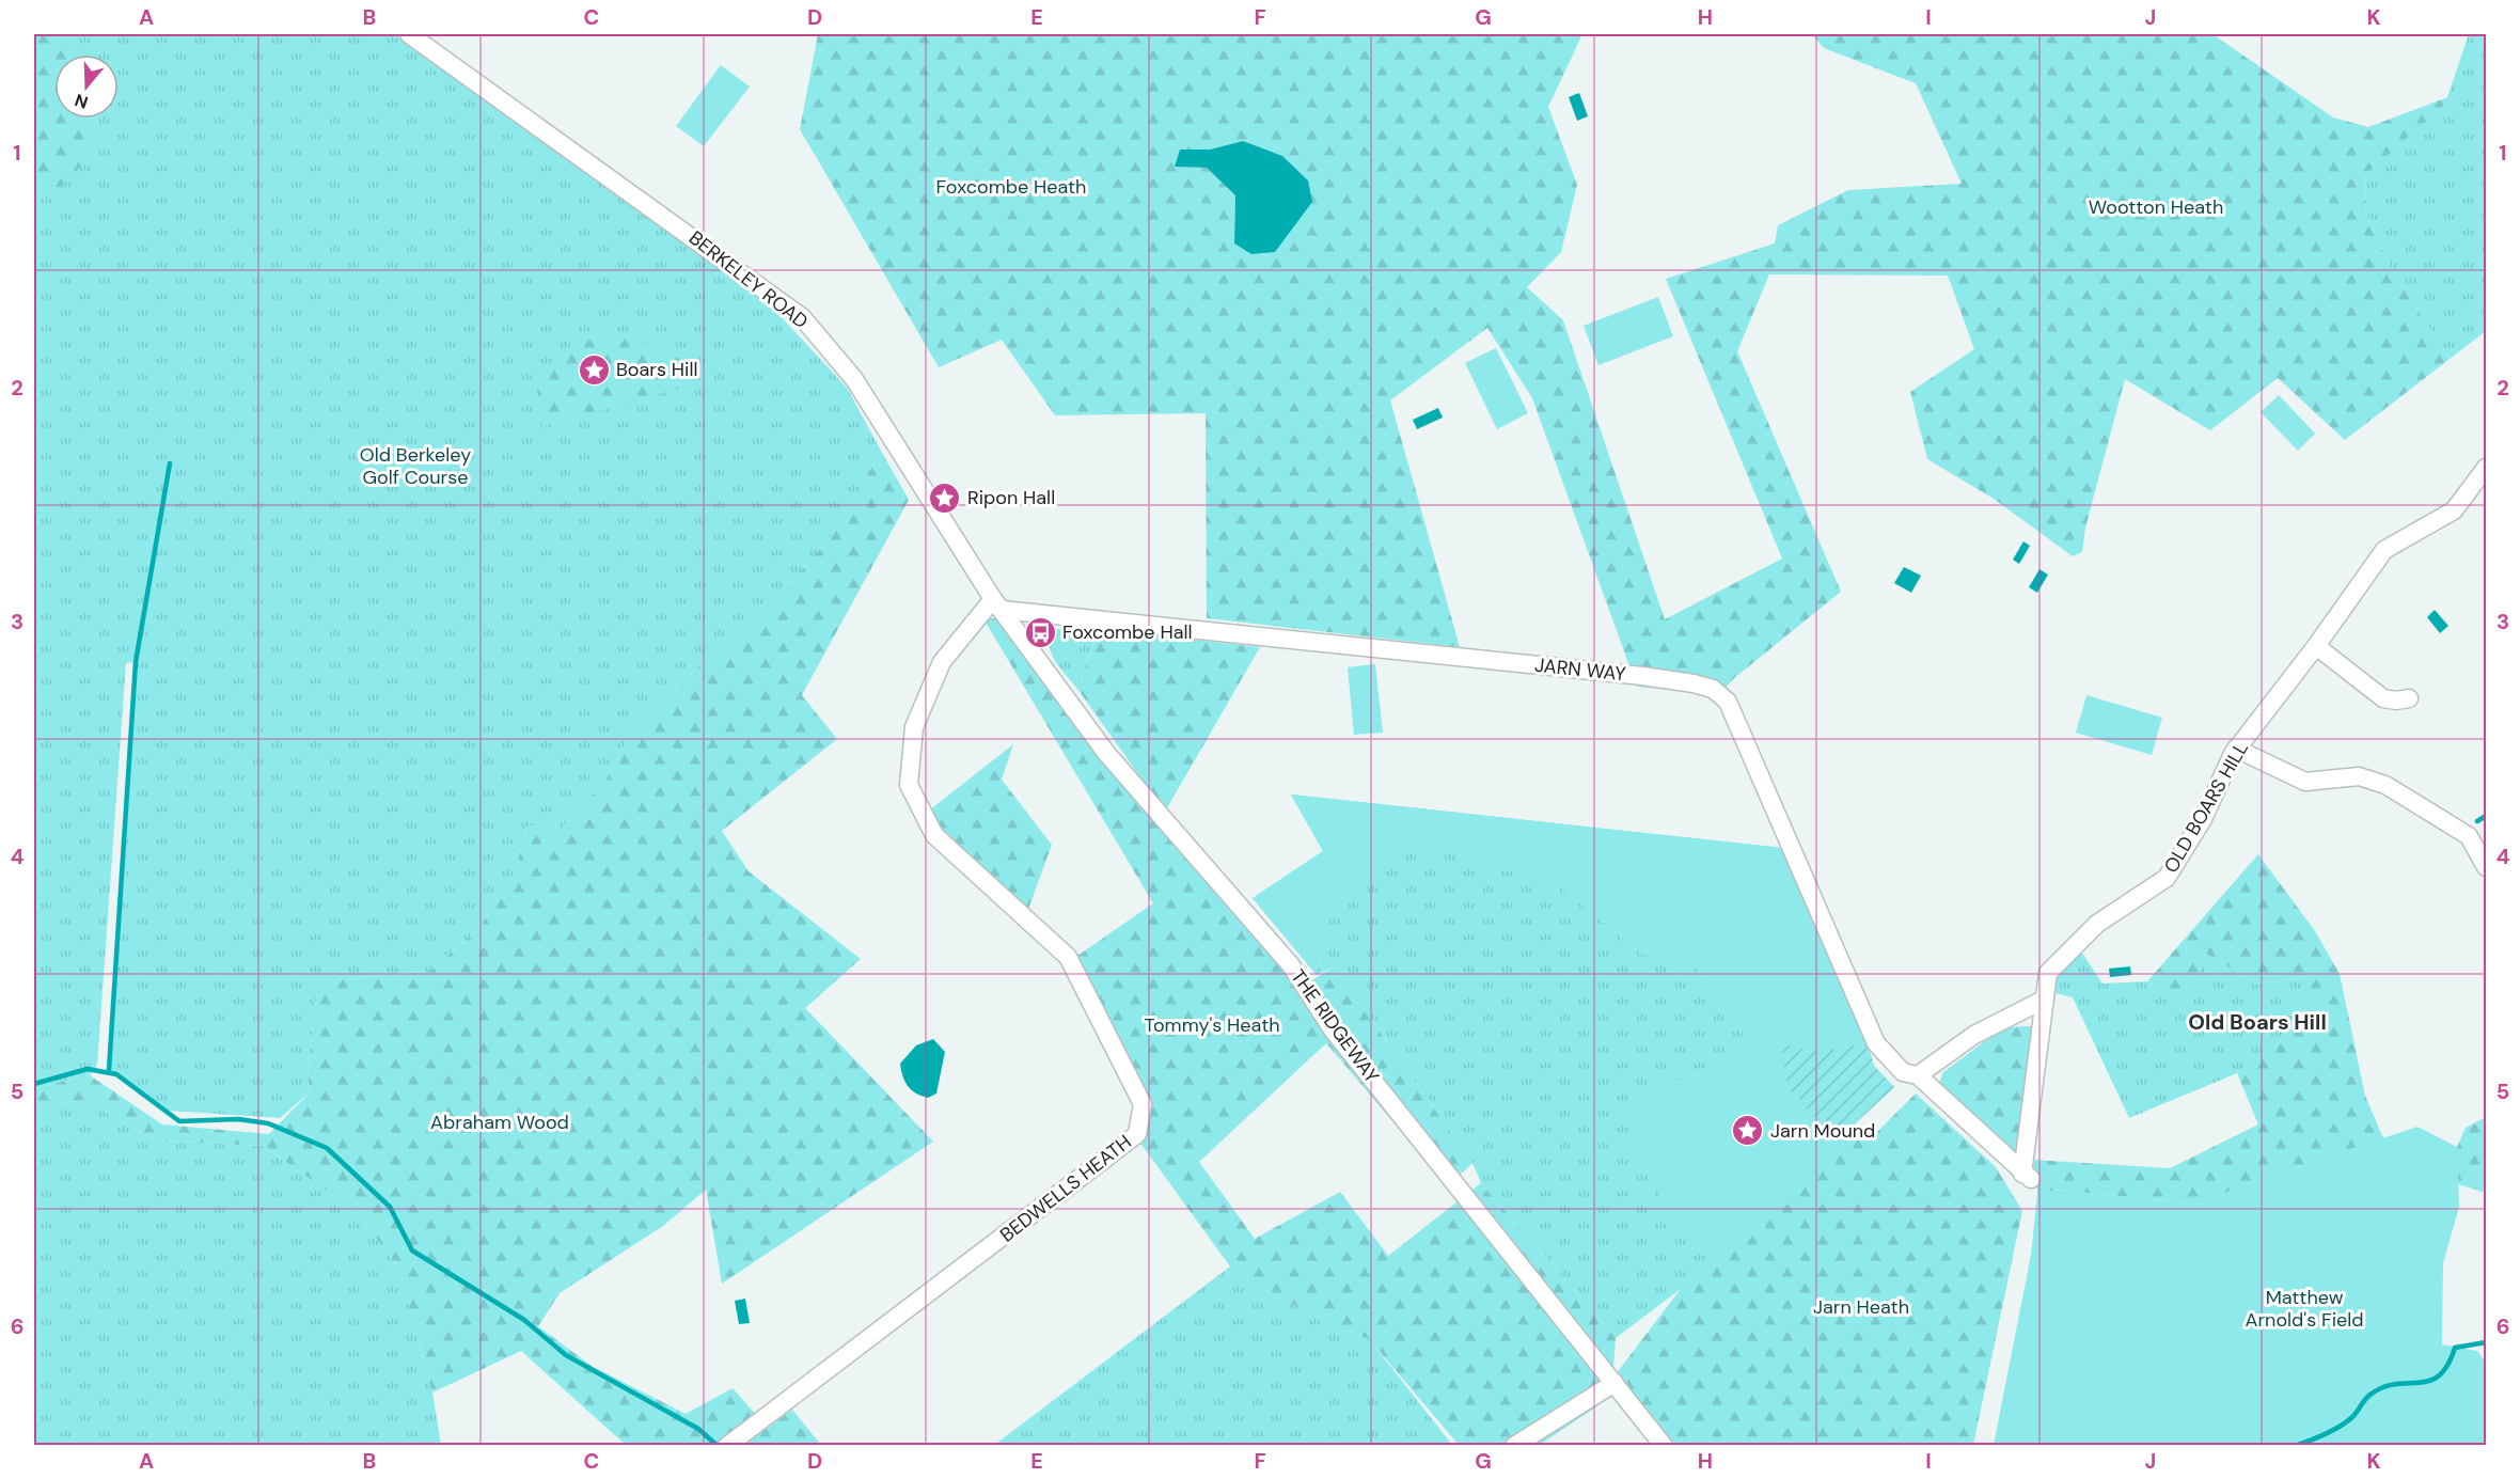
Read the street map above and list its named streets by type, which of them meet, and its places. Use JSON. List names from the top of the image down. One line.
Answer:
{"streets":{"street":["BERKELEY ROAD","JARN WAY","OLD BOARS HILL","THE RIDGEWAY","BEDWELLS HEATH"]},"crossings":[["BERKELEY ROAD","JARN WAY"],["BERKELEY ROAD","THE RIDGEWAY"],["BERKELEY ROAD","BEDWELLS HEATH"],["JARN WAY","OLD BOARS HILL"],["JARN WAY","THE RIDGEWAY"],["JARN WAY","BEDWELLS HEATH"],["THE RIDGEWAY","BEDWELLS HEATH"]],"districts":["Old Boars Hill"],"parks":["Foxcombe Heath","Wootton Heath","Old Berkeley Golf Course","Tommy's Heath","Abraham Wood","Matthew Arnold's Field","Jarn Heath"],"places":{"place":["Boars Hill","Ripon Hall","Jarn Mound"],"bus stop":["Foxcombe Hall"]},"north":"bottom","grid":{"columns":["A","B","C","D","E","F","G","H","I","J","K"],"rows":["1","2","3","4","5","6"]}}
